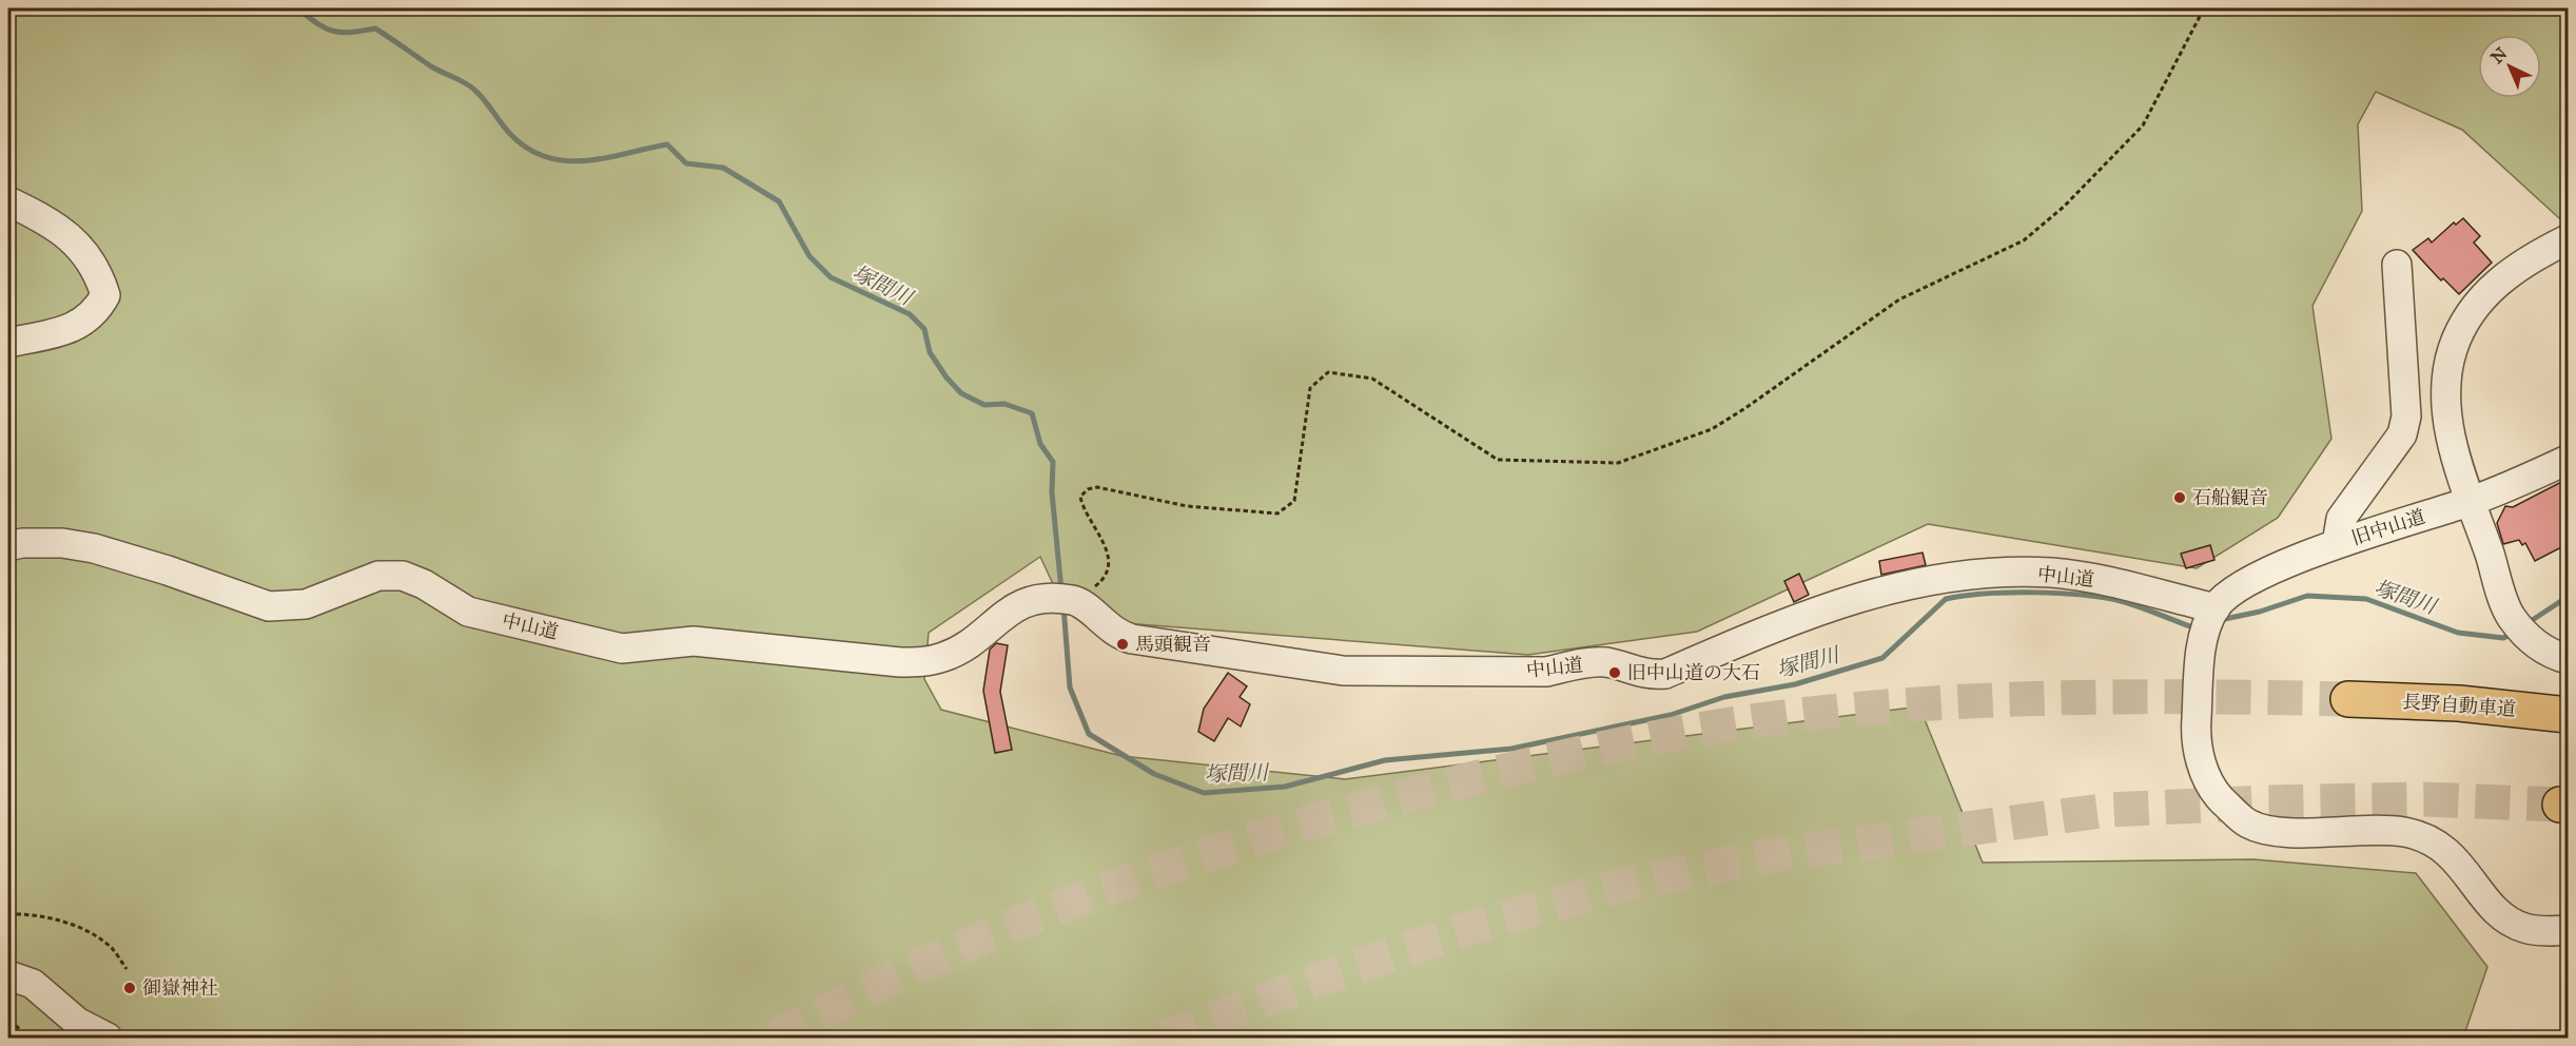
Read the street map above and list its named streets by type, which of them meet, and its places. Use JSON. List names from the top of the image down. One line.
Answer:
{"streets":{"highway":["長野自動車道"],"street":["旧中山道","中山道"]},"crossings":[["旧中山道","中山道"]],"water":["塚間川"],"places":["石船観音","馬頭観音","旧中山道の大石","御嶽神社"],"north":"top left"}
